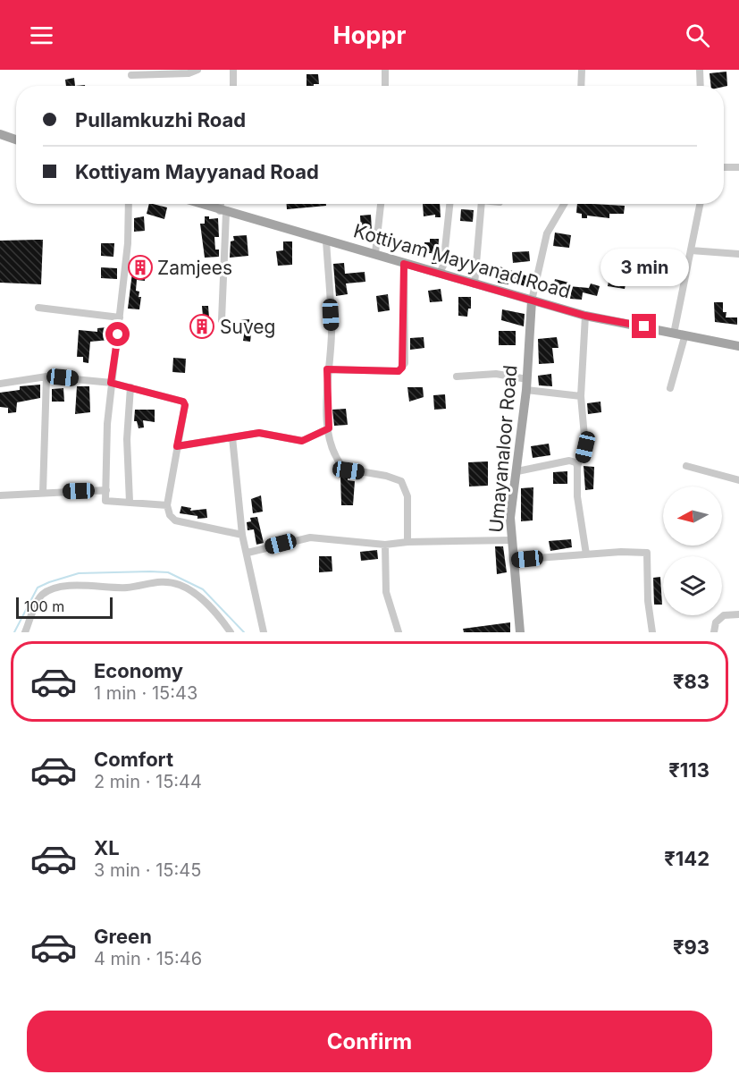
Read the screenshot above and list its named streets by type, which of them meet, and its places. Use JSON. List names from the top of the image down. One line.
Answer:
{"streets":{"main road":["Kottiyam Mayyanad Road","Umayanaloor Road"]},"crossings":[["Kottiyam Mayyanad Road","Umayanaloor Road"]],"places":{"building":["Zamjees","Suveg"]},"scale_bar":"100 m","north":"left","page":{"header":"Hoppr","banner":["Pullamkuzhi Road","Kottiyam Mayyanad Road"],"bubble":"3 min","scale":"100 m","list":[{"name":"Economy","note":"1 min · 15:43","value":"₹83"},{"name":"Comfort","note":"2 min · 15:44","value":"₹113"},{"name":"XL","note":"3 min · 15:45","value":"₹142"},{"name":"Green","note":"4 min · 15:46","value":"₹93"}],"buttons":"Confirm"}}
